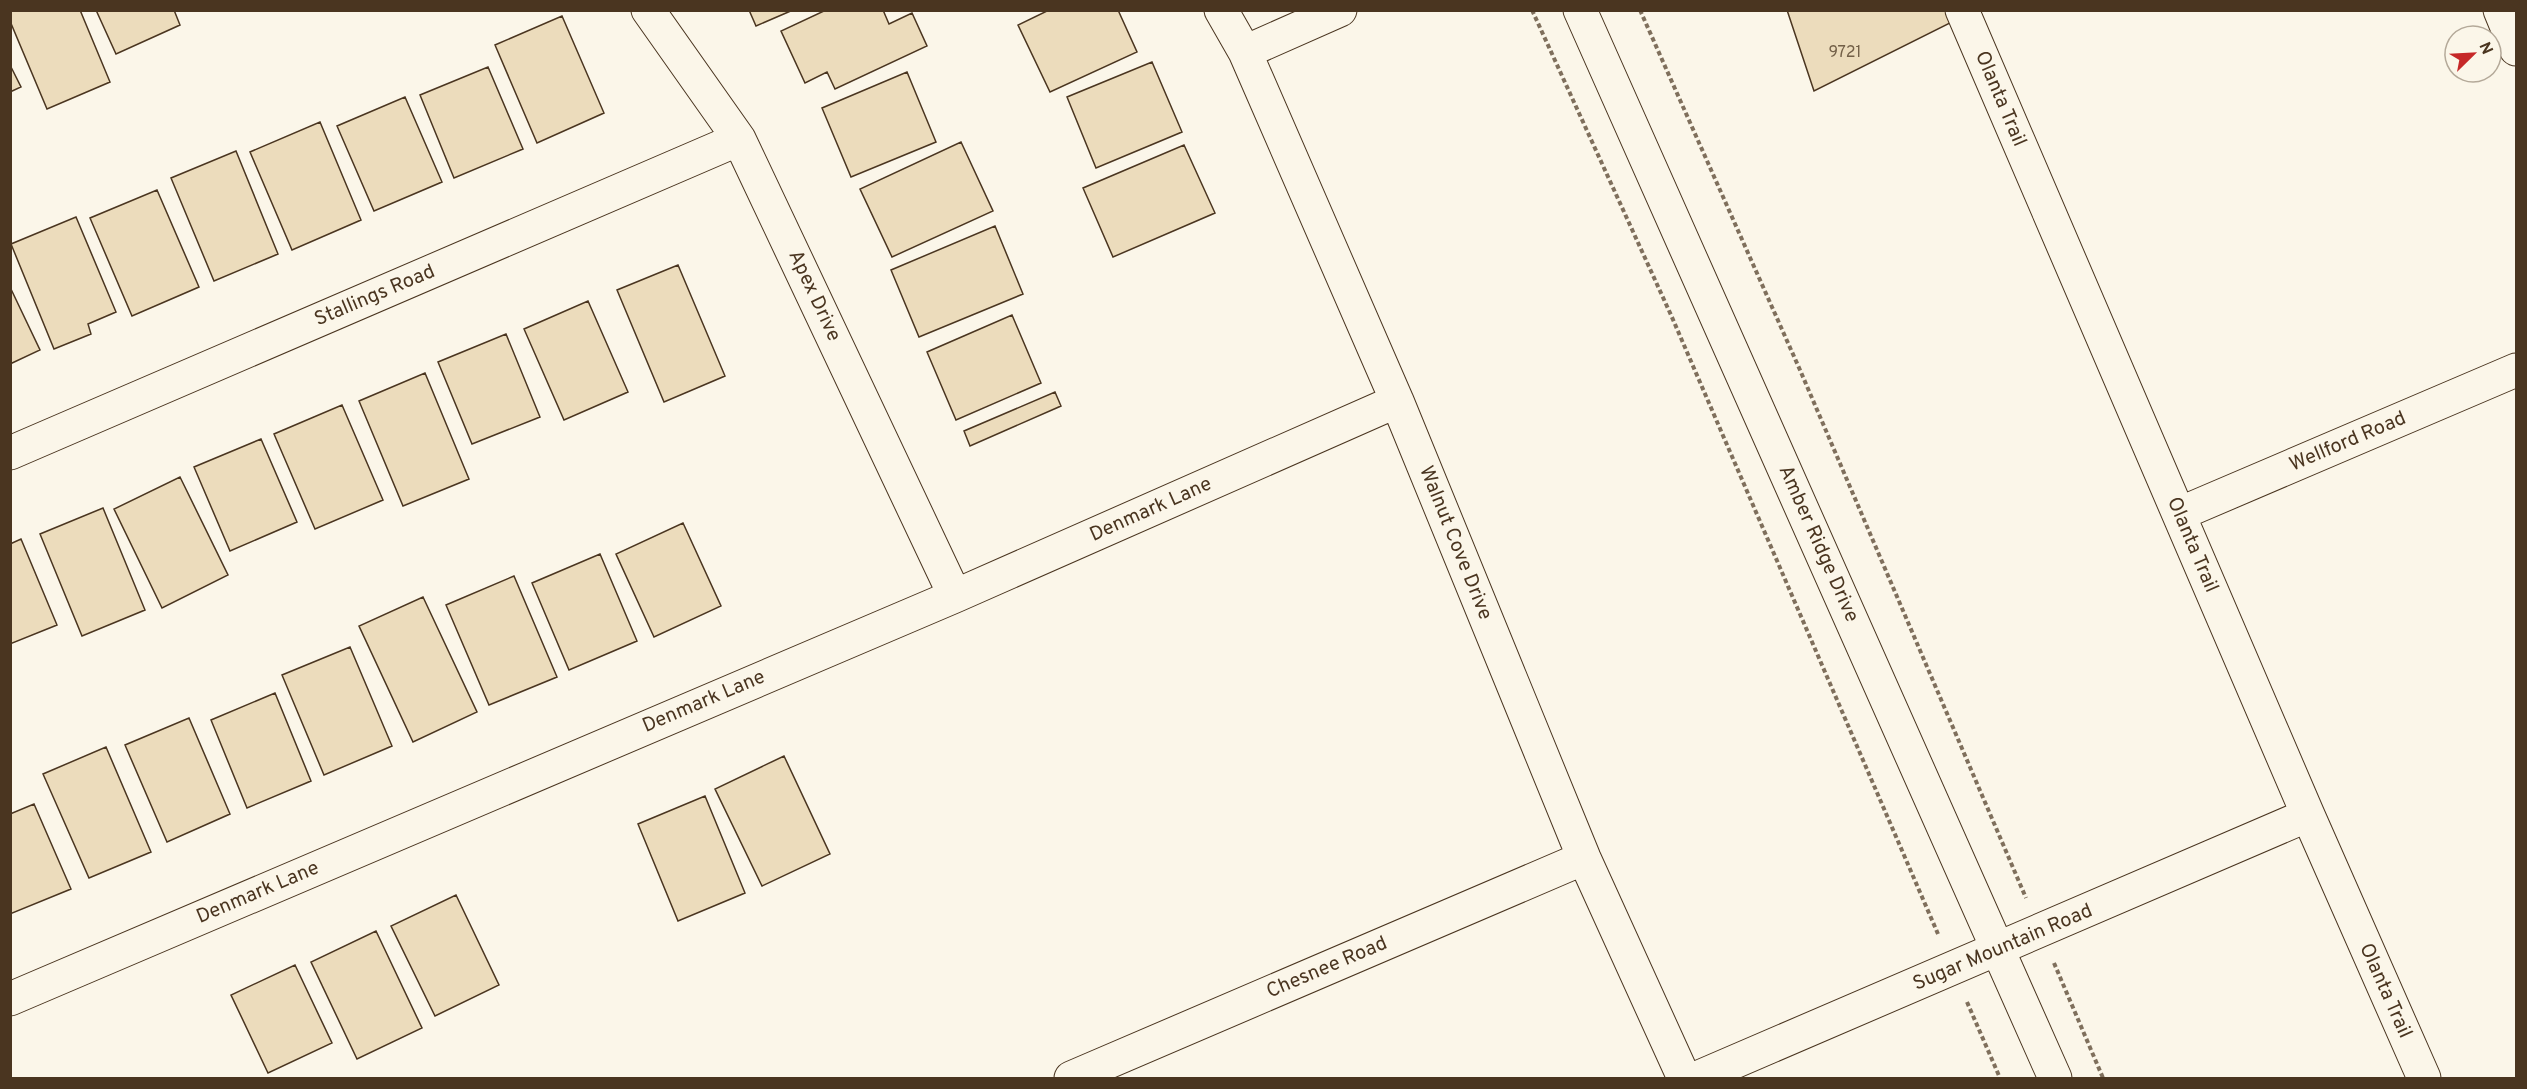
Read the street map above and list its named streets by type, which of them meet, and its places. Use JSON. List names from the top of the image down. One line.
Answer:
{"streets":{"street":["Olanta Trail","Stallings Road","Apex Drive","Wellford Road","Denmark Lane","Walnut Cove Drive","Amber Ridge Drive","Sugar Mountain Road","Chesnee Road"]},"crossings":[["Olanta Trail","Wellford Road"],["Olanta Trail","Sugar Mountain Road"],["Stallings Road","Apex Drive"],["Apex Drive","Denmark Lane"],["Denmark Lane","Walnut Cove Drive"],["Walnut Cove Drive","Chesnee Road"],["Amber Ridge Drive","Sugar Mountain Road"]],"house_numbers":["9721"],"north":"top right"}
